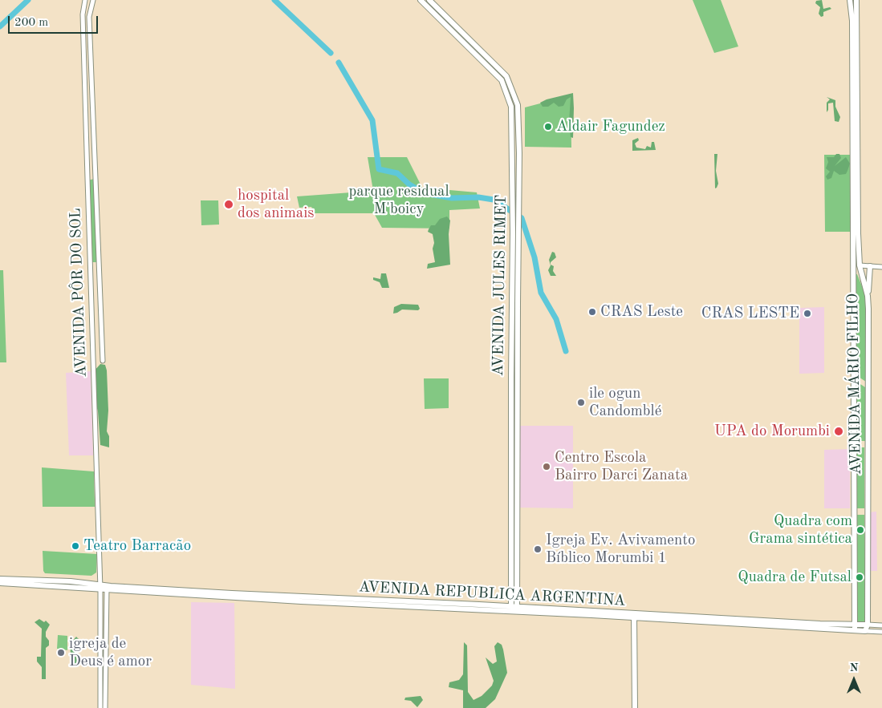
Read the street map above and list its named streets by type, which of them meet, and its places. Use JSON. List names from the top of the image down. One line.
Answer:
{"streets":{"main road":["AVENIDA JULES RIMET","AVENIDA MÁRIO FILHO","AVENIDA REPUBLICA ARGENTINA"],"street":["AVENIDA PÔR DO SOL"]},"crossings":[["AVENIDA JULES RIMET","AVENIDA REPUBLICA ARGENTINA"],["AVENIDA PÔR DO SOL","AVENIDA REPUBLICA ARGENTINA"],["AVENIDA MÁRIO FILHO","AVENIDA REPUBLICA ARGENTINA"]],"parks":["parque residual M'boicy"],"places":["Aldair Fagundez","hospital dos animais","CRAS Leste","CRAS LESTE","ile ogun Candomblé","UPA do Morumbi","Centro Escola Bairro Darci Zanata","Quadra com Grama sintética","Teatro Barracão","Igreja Ev. Avivamento Bíblico Morumbi 1","Quadra de Futsal","igreja de Deus é amor"],"scale_bar":"200 m","north":"top"}
